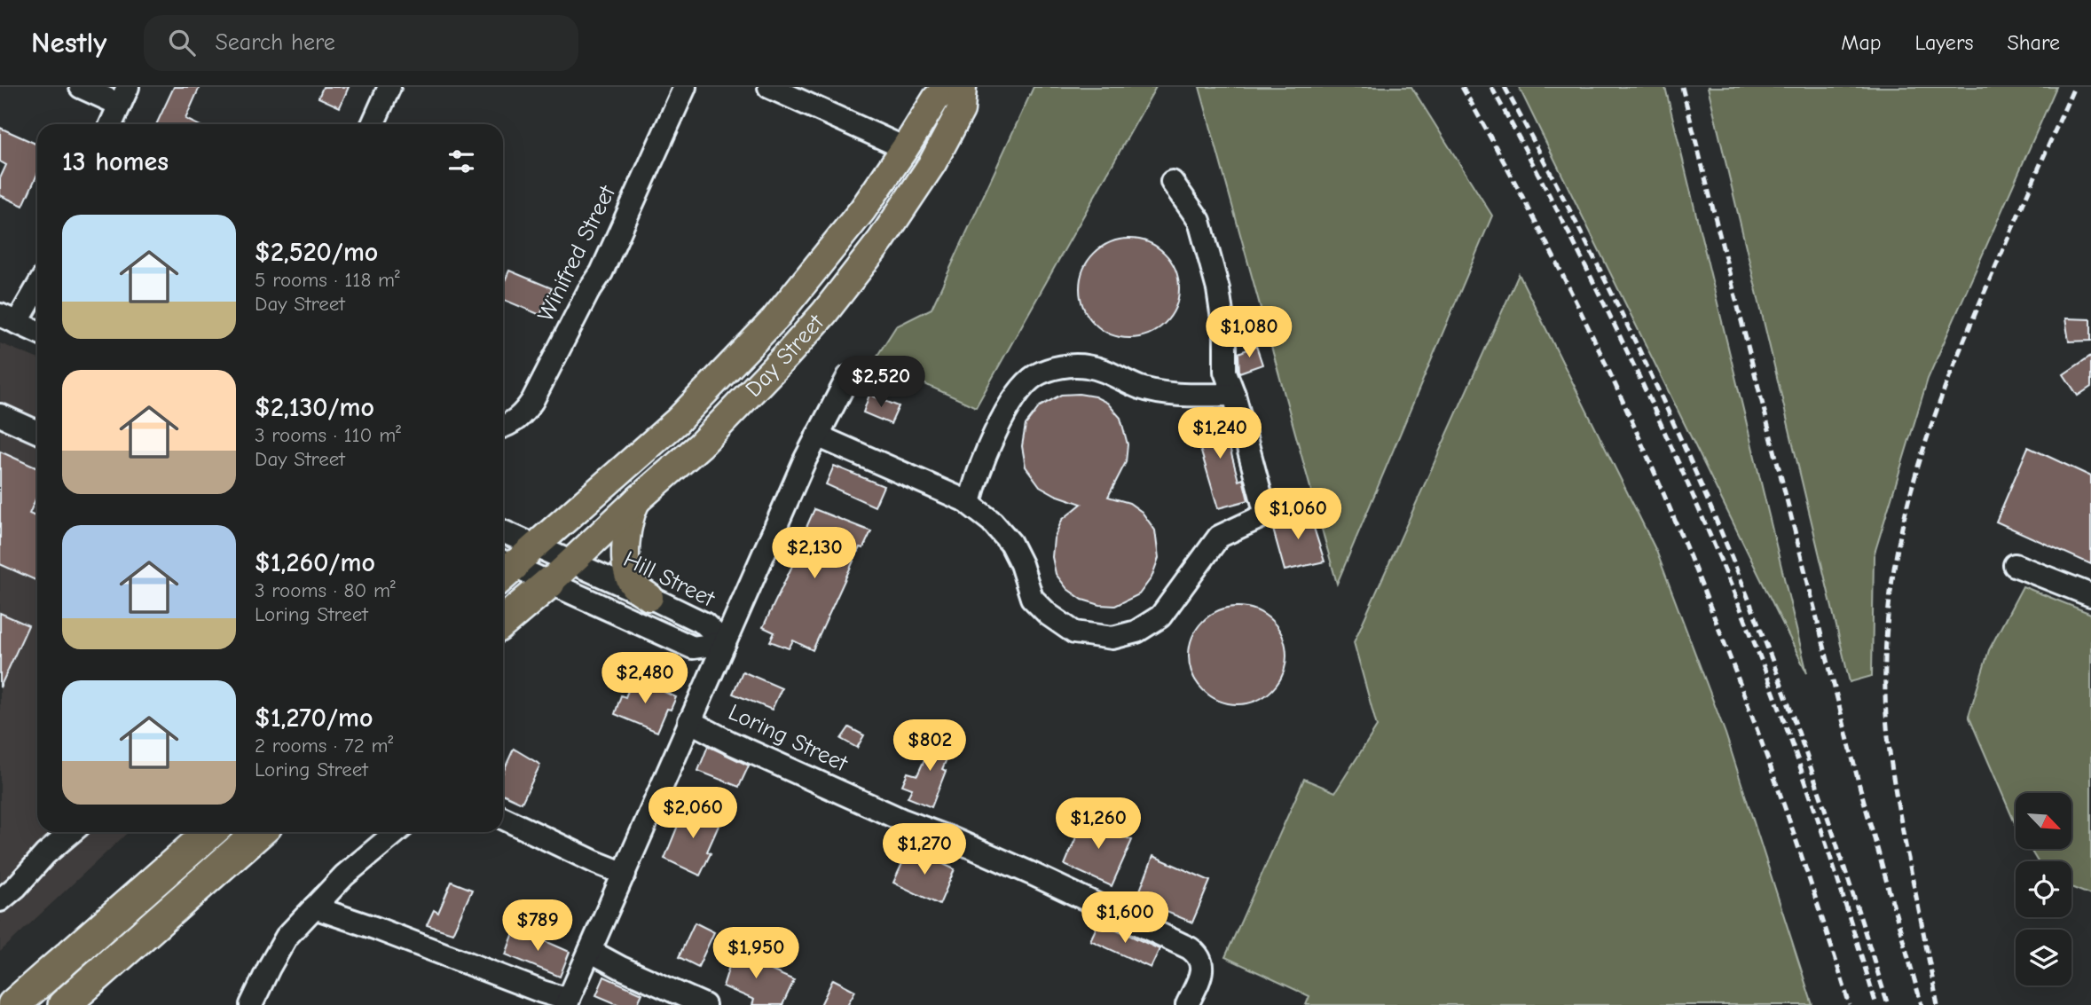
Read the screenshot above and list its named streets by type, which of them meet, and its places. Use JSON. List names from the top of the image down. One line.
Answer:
{"streets":{"main road":["Day Street"],"street":["Winifred Street","Hill Street","Loring Street"]},"crossings":[["Day Street","Hill Street"]],"north":"bottom right","page":{"header":"Nestly","search":"Search here","nav":["Map","Layers","Share"],"heading":"13 homes","list":[{"name":"$2,520/mo","note":"5 rooms · 118 m² · Day Street"},{"name":"$2,130/mo","note":"3 rooms · 110 m² · Day Street"},{"name":"$1,260/mo","note":"3 rooms · 80 m² · Loring Street"},{"name":"$1,270/mo","note":"2 rooms · 72 m² · Loring Street"}],"price":["$1,080","$2,520","$1,240","$1,060","$2,130","$2,480","$802","$2,060","$1,260","$1,270","$1,600","$789","$1,950"]}}
